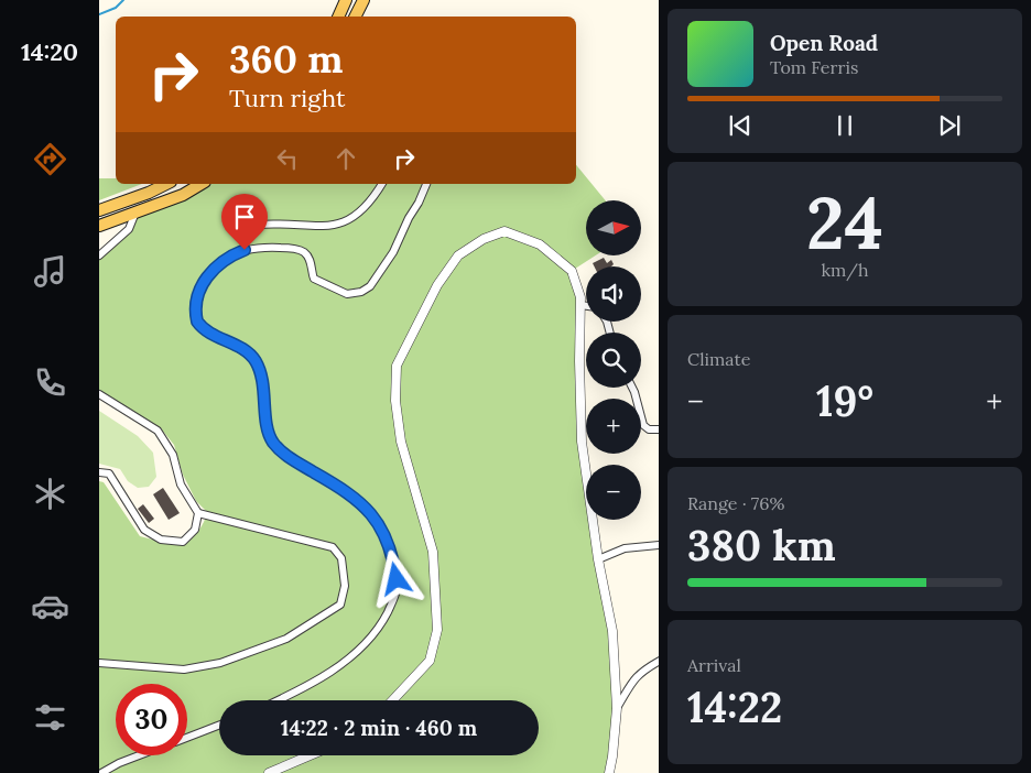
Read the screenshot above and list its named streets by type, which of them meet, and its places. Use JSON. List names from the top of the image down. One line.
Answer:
{"north":"right","page":{"tabs":"14:20","turn":["360 m","Turn right"],"song":["Open Road","Tom Ferris"],"tile":[["24","km/h"],"Climate",["Range · 76%","380 km"],["Arrival","14:22"]],"map_buttons":["+","−"],"heat":["−","19°","+"],"limit":"30","trip":"14:22 · 2 min · 460 m"}}
